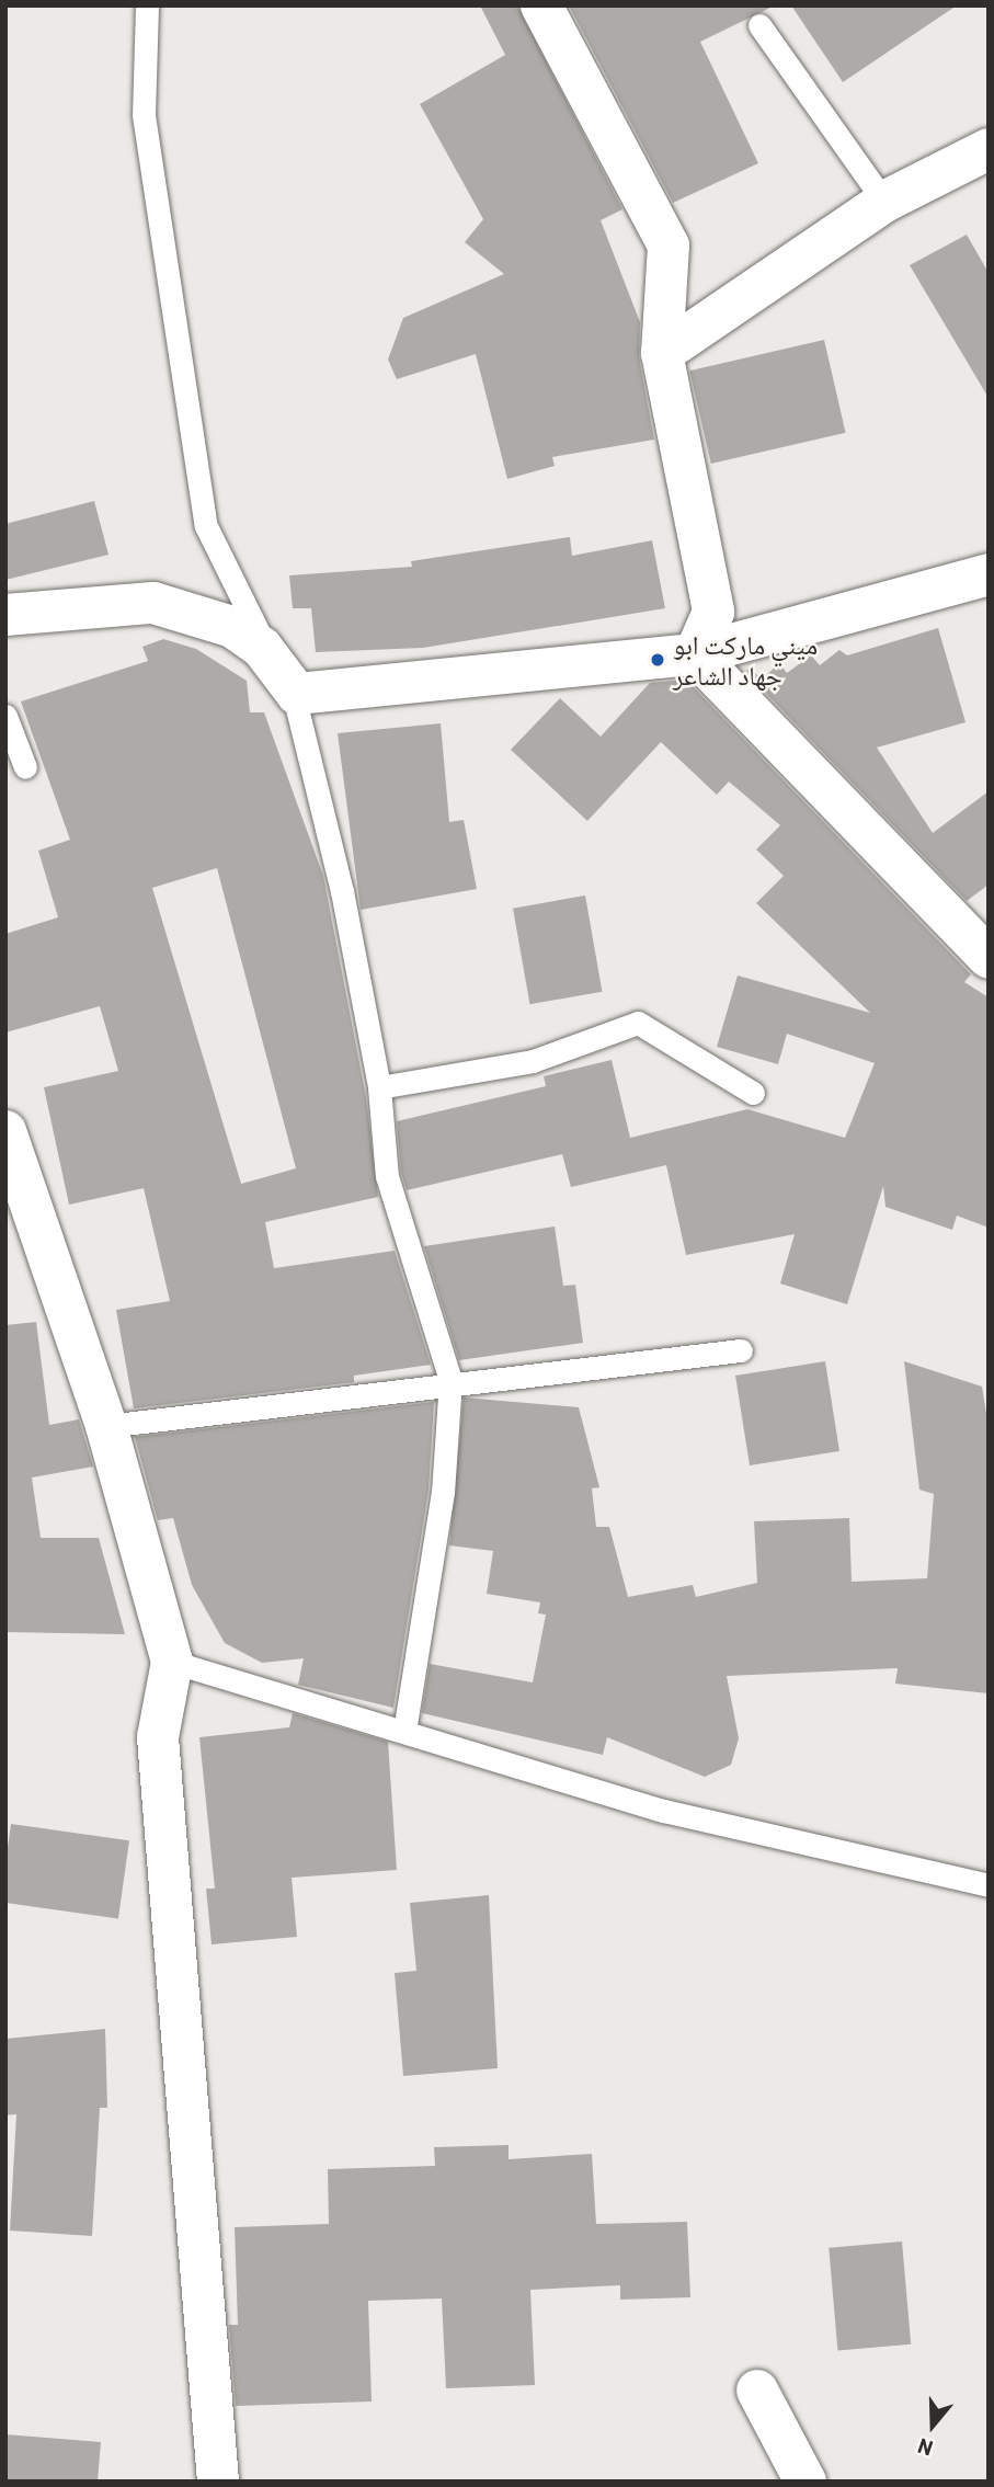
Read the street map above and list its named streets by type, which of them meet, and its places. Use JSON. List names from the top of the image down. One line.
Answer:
{"places":["ميني ماركت ابو جهاد الشاعر"],"north":"bottom"}
